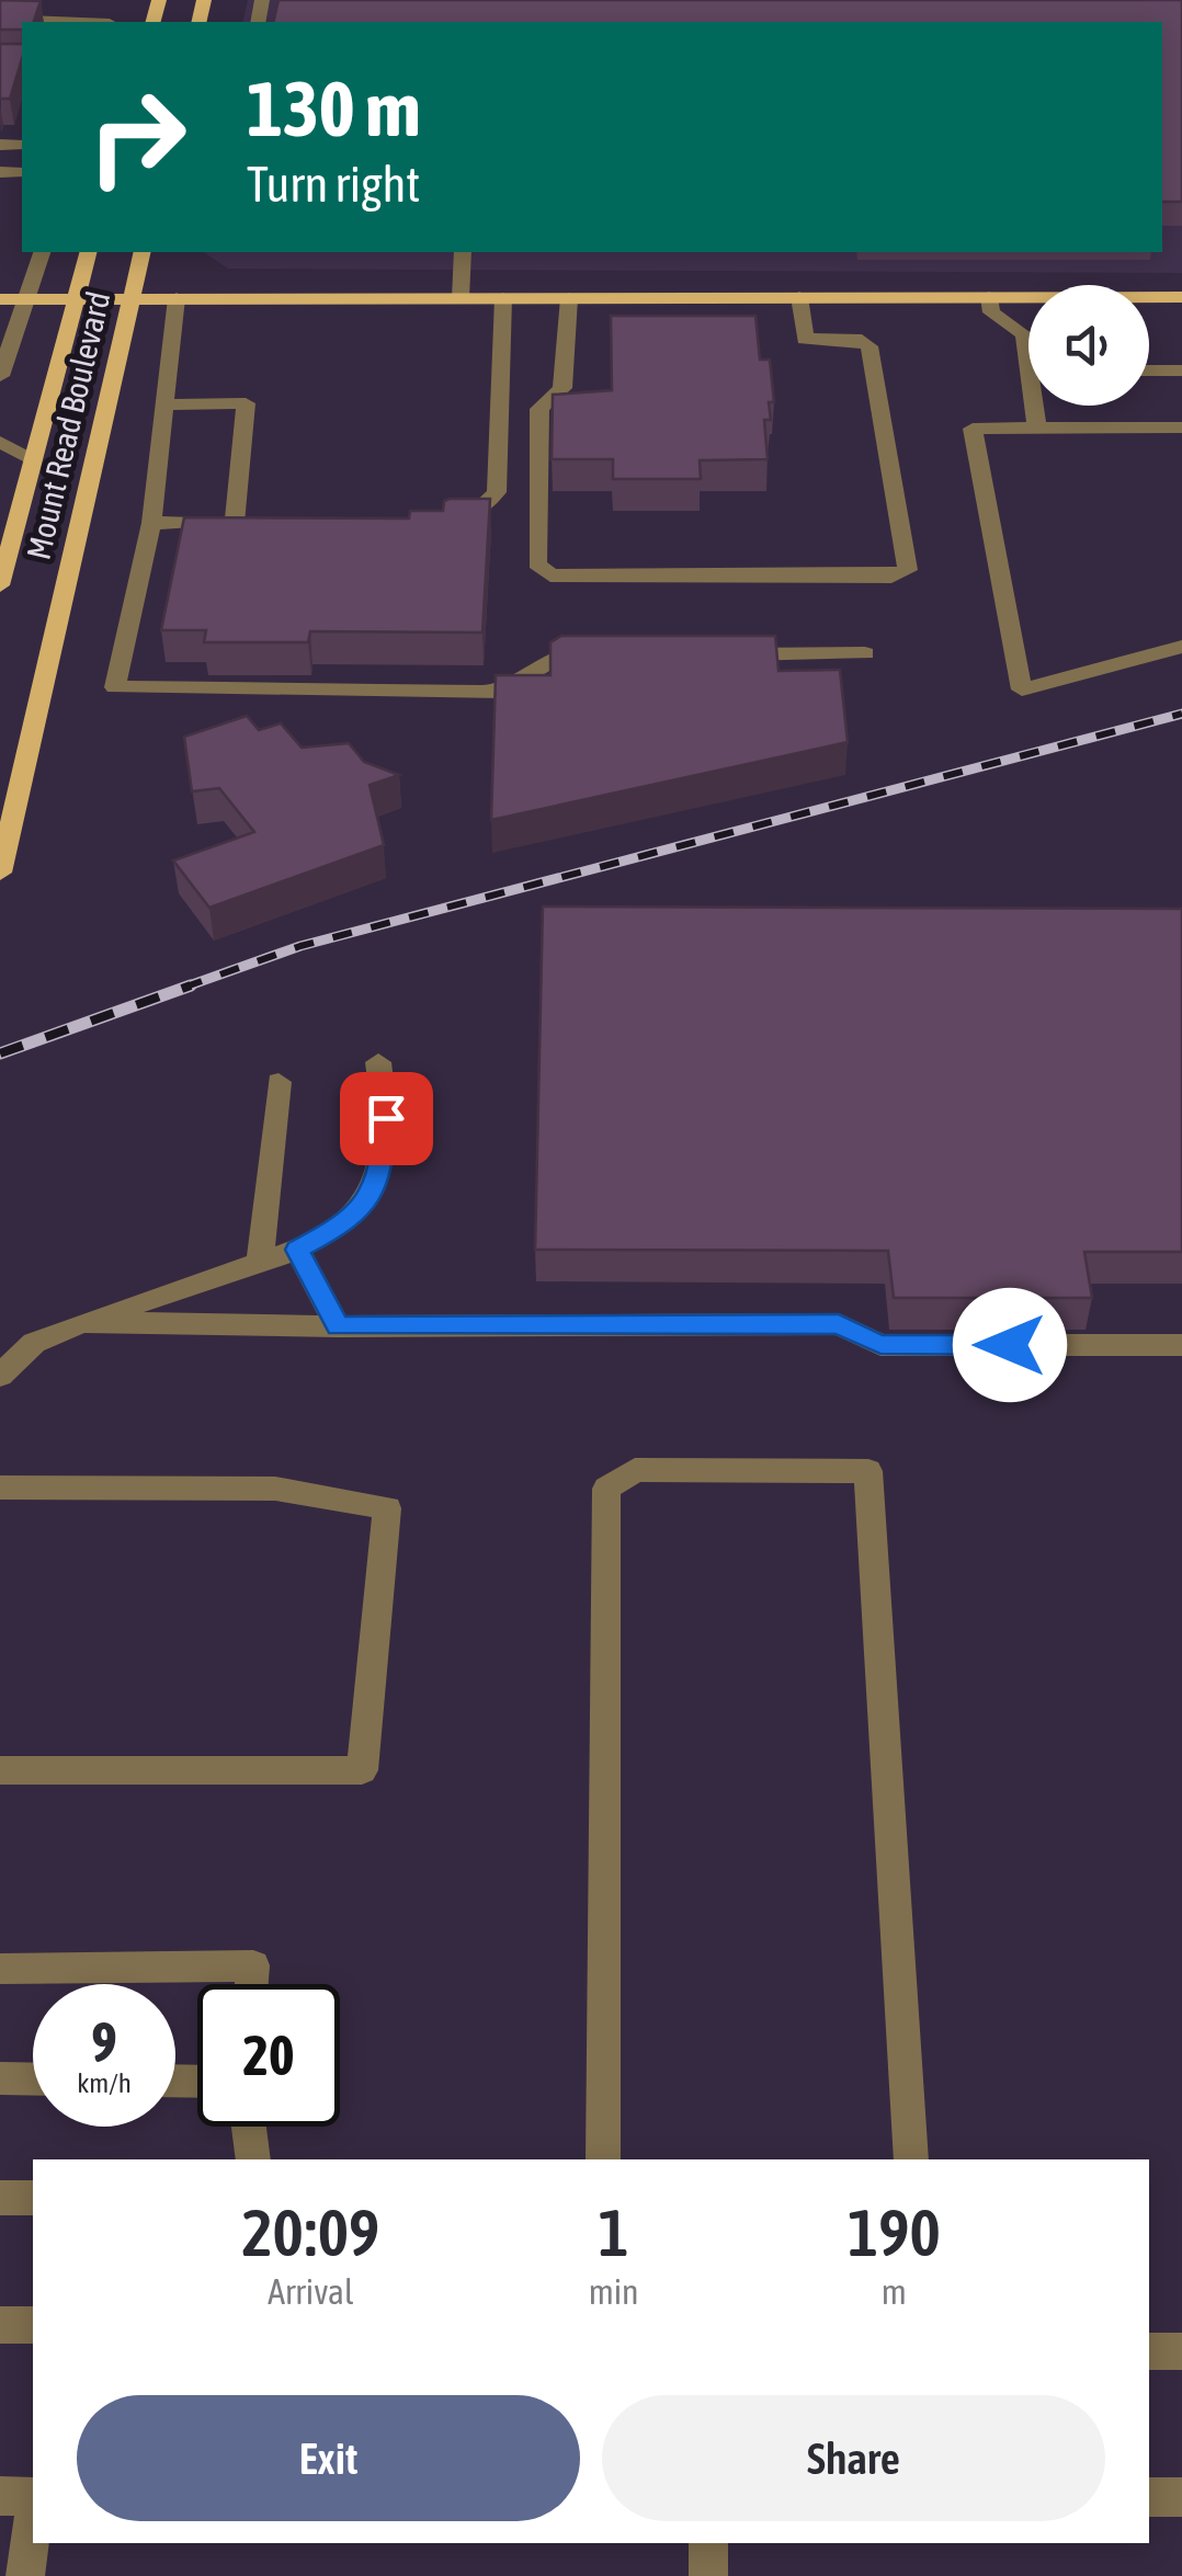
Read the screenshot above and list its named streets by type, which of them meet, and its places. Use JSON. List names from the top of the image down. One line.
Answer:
{"streets":{"main road":["Mount Read Boulevard"]},"page":{"turn":["130 m","Turn right"],"speed":"9 km/h","limit":"20","eta":["20:09","Arrival","1","min","190","m"],"buttons":["Exit","Share"]}}
